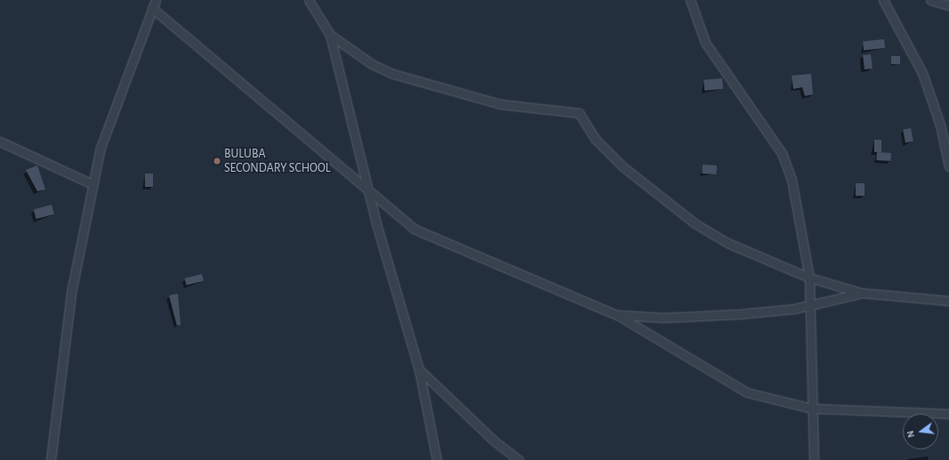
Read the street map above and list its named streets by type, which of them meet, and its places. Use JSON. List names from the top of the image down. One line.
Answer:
{"places":["BULUBA SECONDARY SCHOOL"],"north":"left"}
